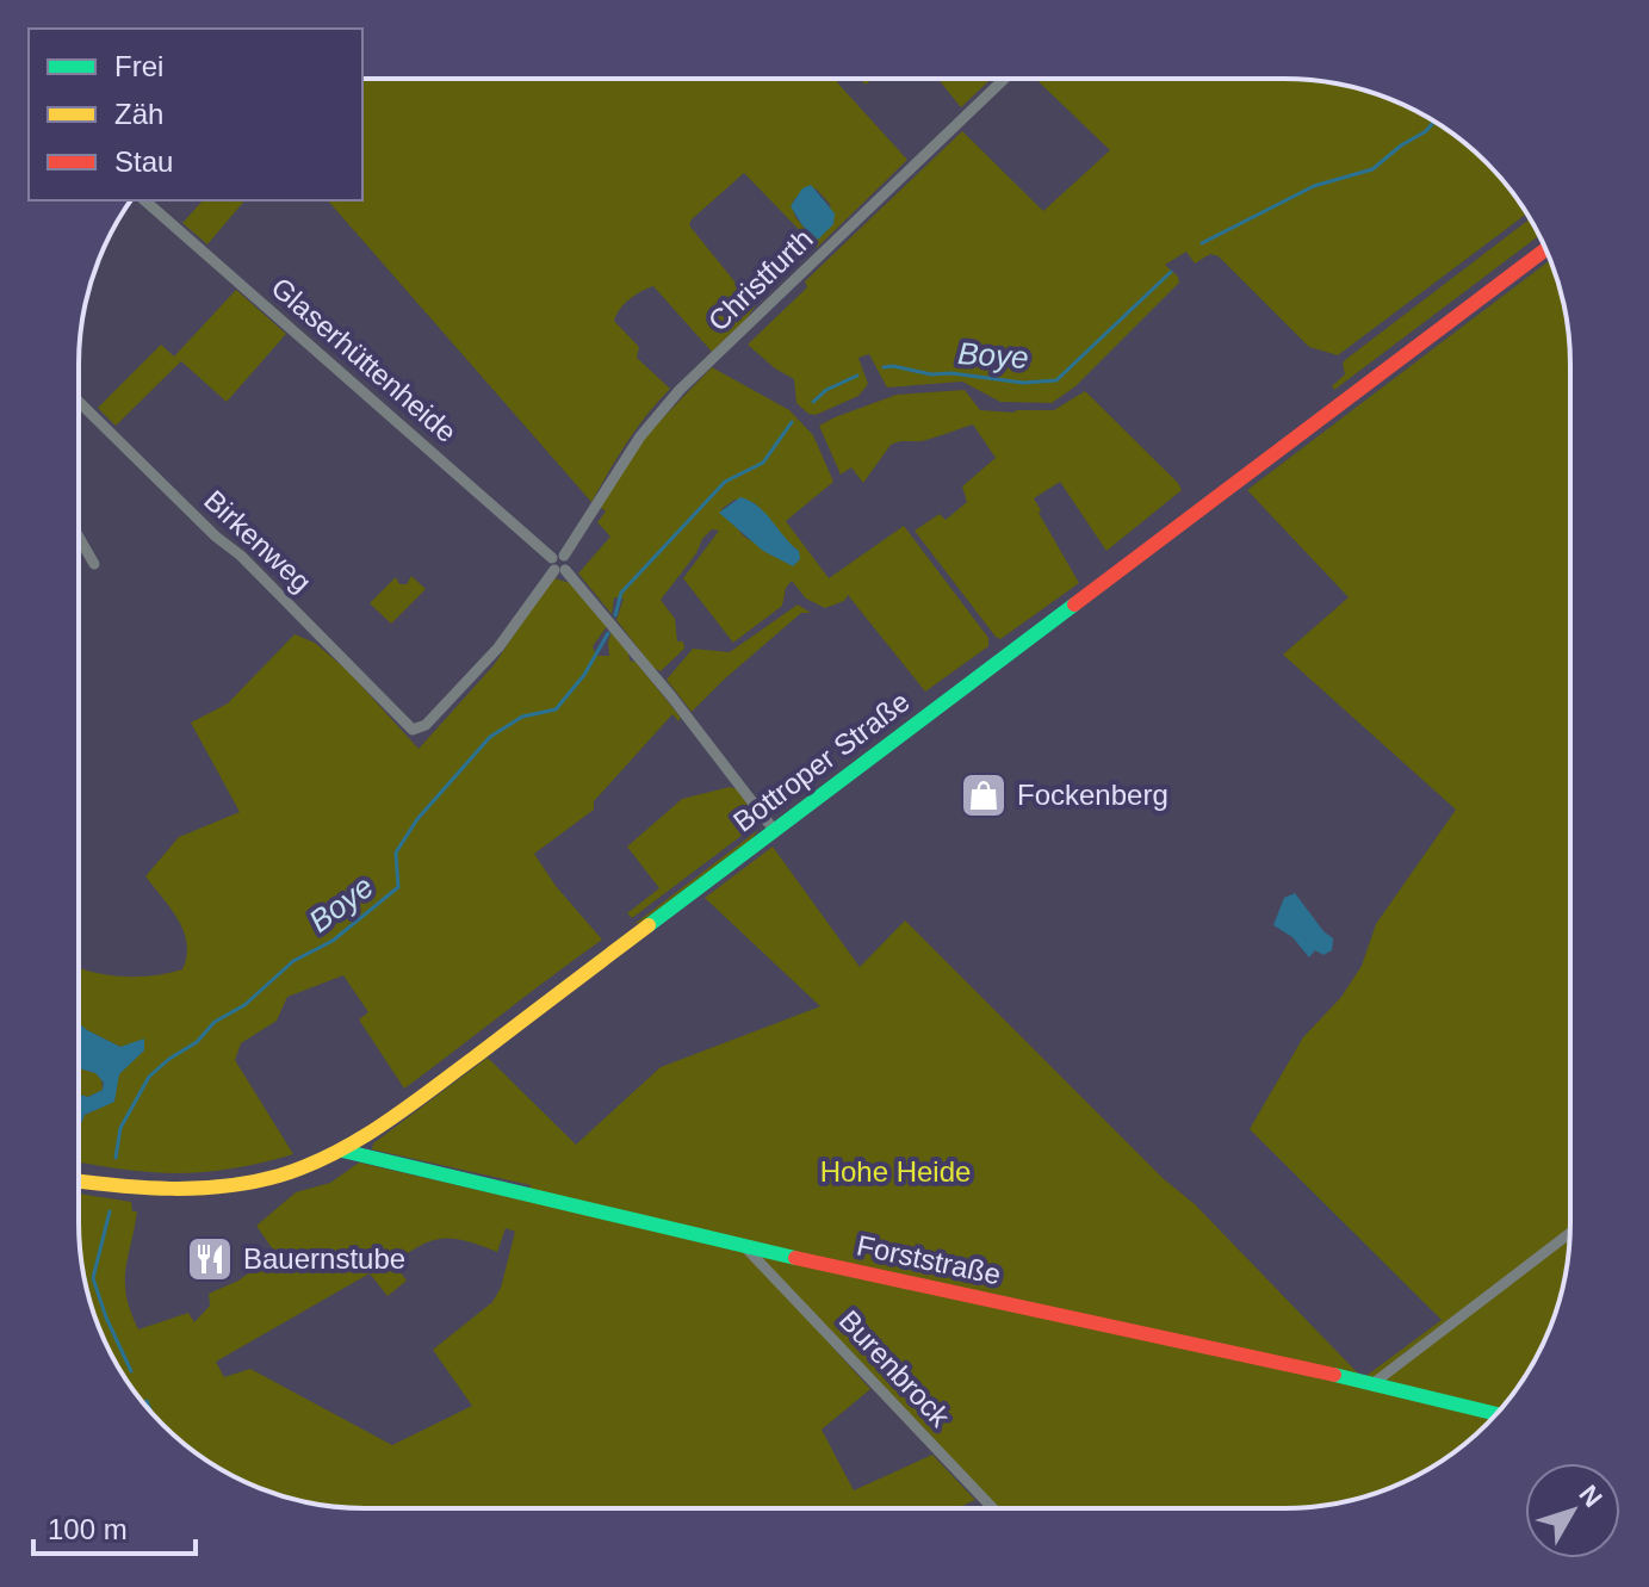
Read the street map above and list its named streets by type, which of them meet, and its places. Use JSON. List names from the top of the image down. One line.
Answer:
{"streets":{"main road":["Bottroper Straße","Forststraße"],"street":["Christfurth","Glaserhüttenheide","Birkenweg","Burenbrock"]},"crossings":[["Christfurth","Glaserhüttenheide"],["Christfurth","Birkenweg"],["Glaserhüttenheide","Bottroper Straße"],["Bottroper Straße","Forststraße"],["Forststraße","Burenbrock"]],"water":["Boye"],"parks":["Hohe Heide"],"places":{"shop":["Fockenberg"],"restaurant":["Bauernstube"]},"legend":["Frei","Zäh","Stau"],"scale_bar":"100 m","north":"top right"}
